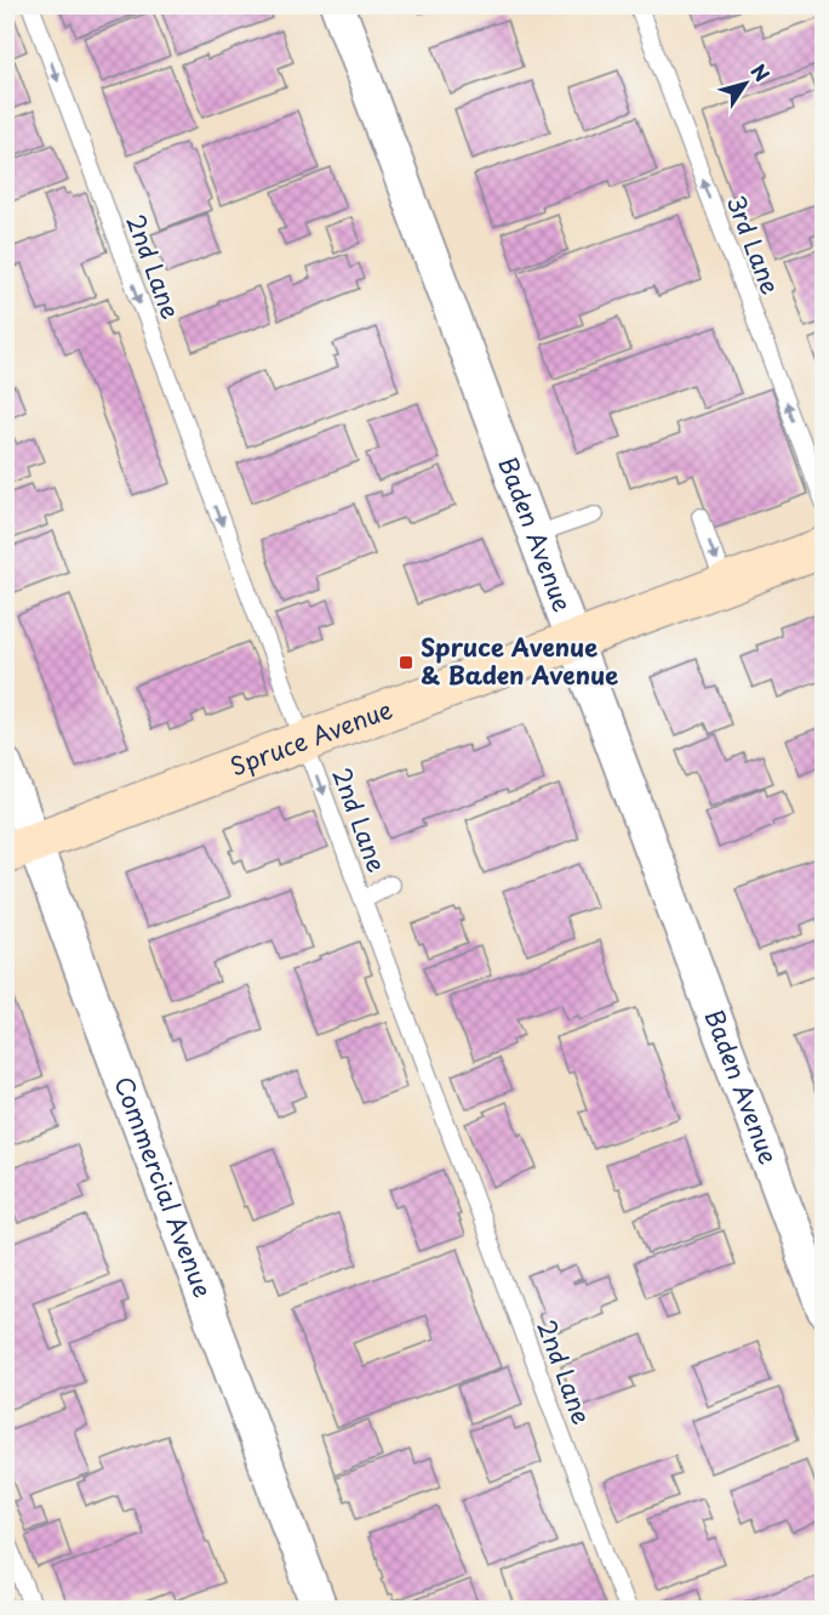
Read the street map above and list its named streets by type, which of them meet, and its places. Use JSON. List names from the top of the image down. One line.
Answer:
{"streets":{"main road":["Spruce Avenue"],"street":["Baden Avenue","Commercial Avenue"],"lane":["3rd Lane","2nd Lane"]},"crossings":[["2nd Lane","Spruce Avenue"],["Baden Avenue","Spruce Avenue"],["Spruce Avenue","Commercial Avenue"]],"one_way":["3rd Lane","2nd Lane"],"places":{"transit":["Spruce Avenue & Baden Avenue"]},"north":"top right"}
